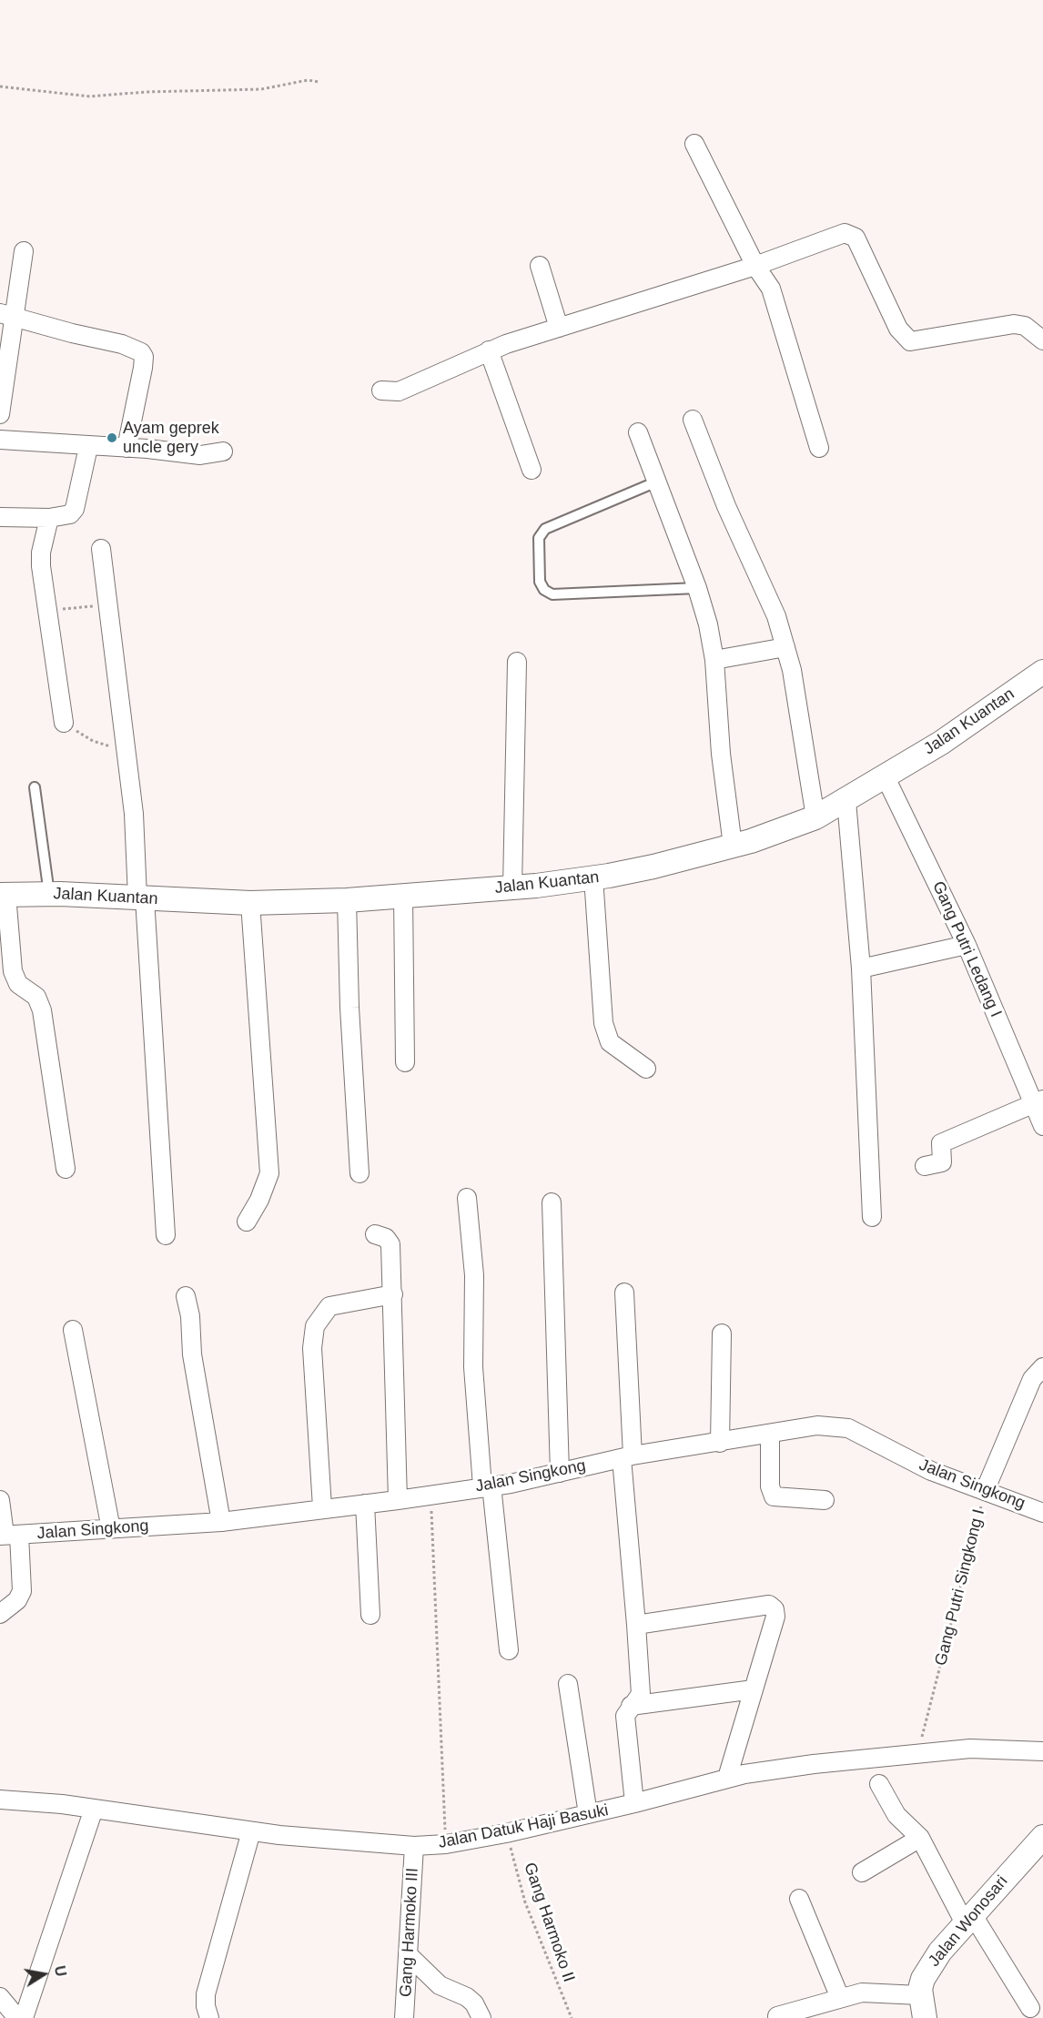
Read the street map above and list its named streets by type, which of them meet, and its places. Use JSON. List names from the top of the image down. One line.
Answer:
{"streets":{"street":["Jalan Kuantan","Gang Putri Ledang I","Jalan Singkong","Gang Putri Singkong I","Jalan Datuk Haji Basuki","Jalan Wonosari","Gang Harmoko III"],"path":["Gang Harmoko II"]},"crossings":[["Jalan Kuantan","Gang Putri Ledang I"],["Jalan Singkong","Gang Putri Singkong I"],["Gang Putri Singkong I","Jalan Datuk Haji Basuki"],["Jalan Datuk Haji Basuki","Gang Harmoko II"],["Jalan Datuk Haji Basuki","Gang Harmoko III"]],"places":["Ayam geprek uncle gery"],"north":"right"}
